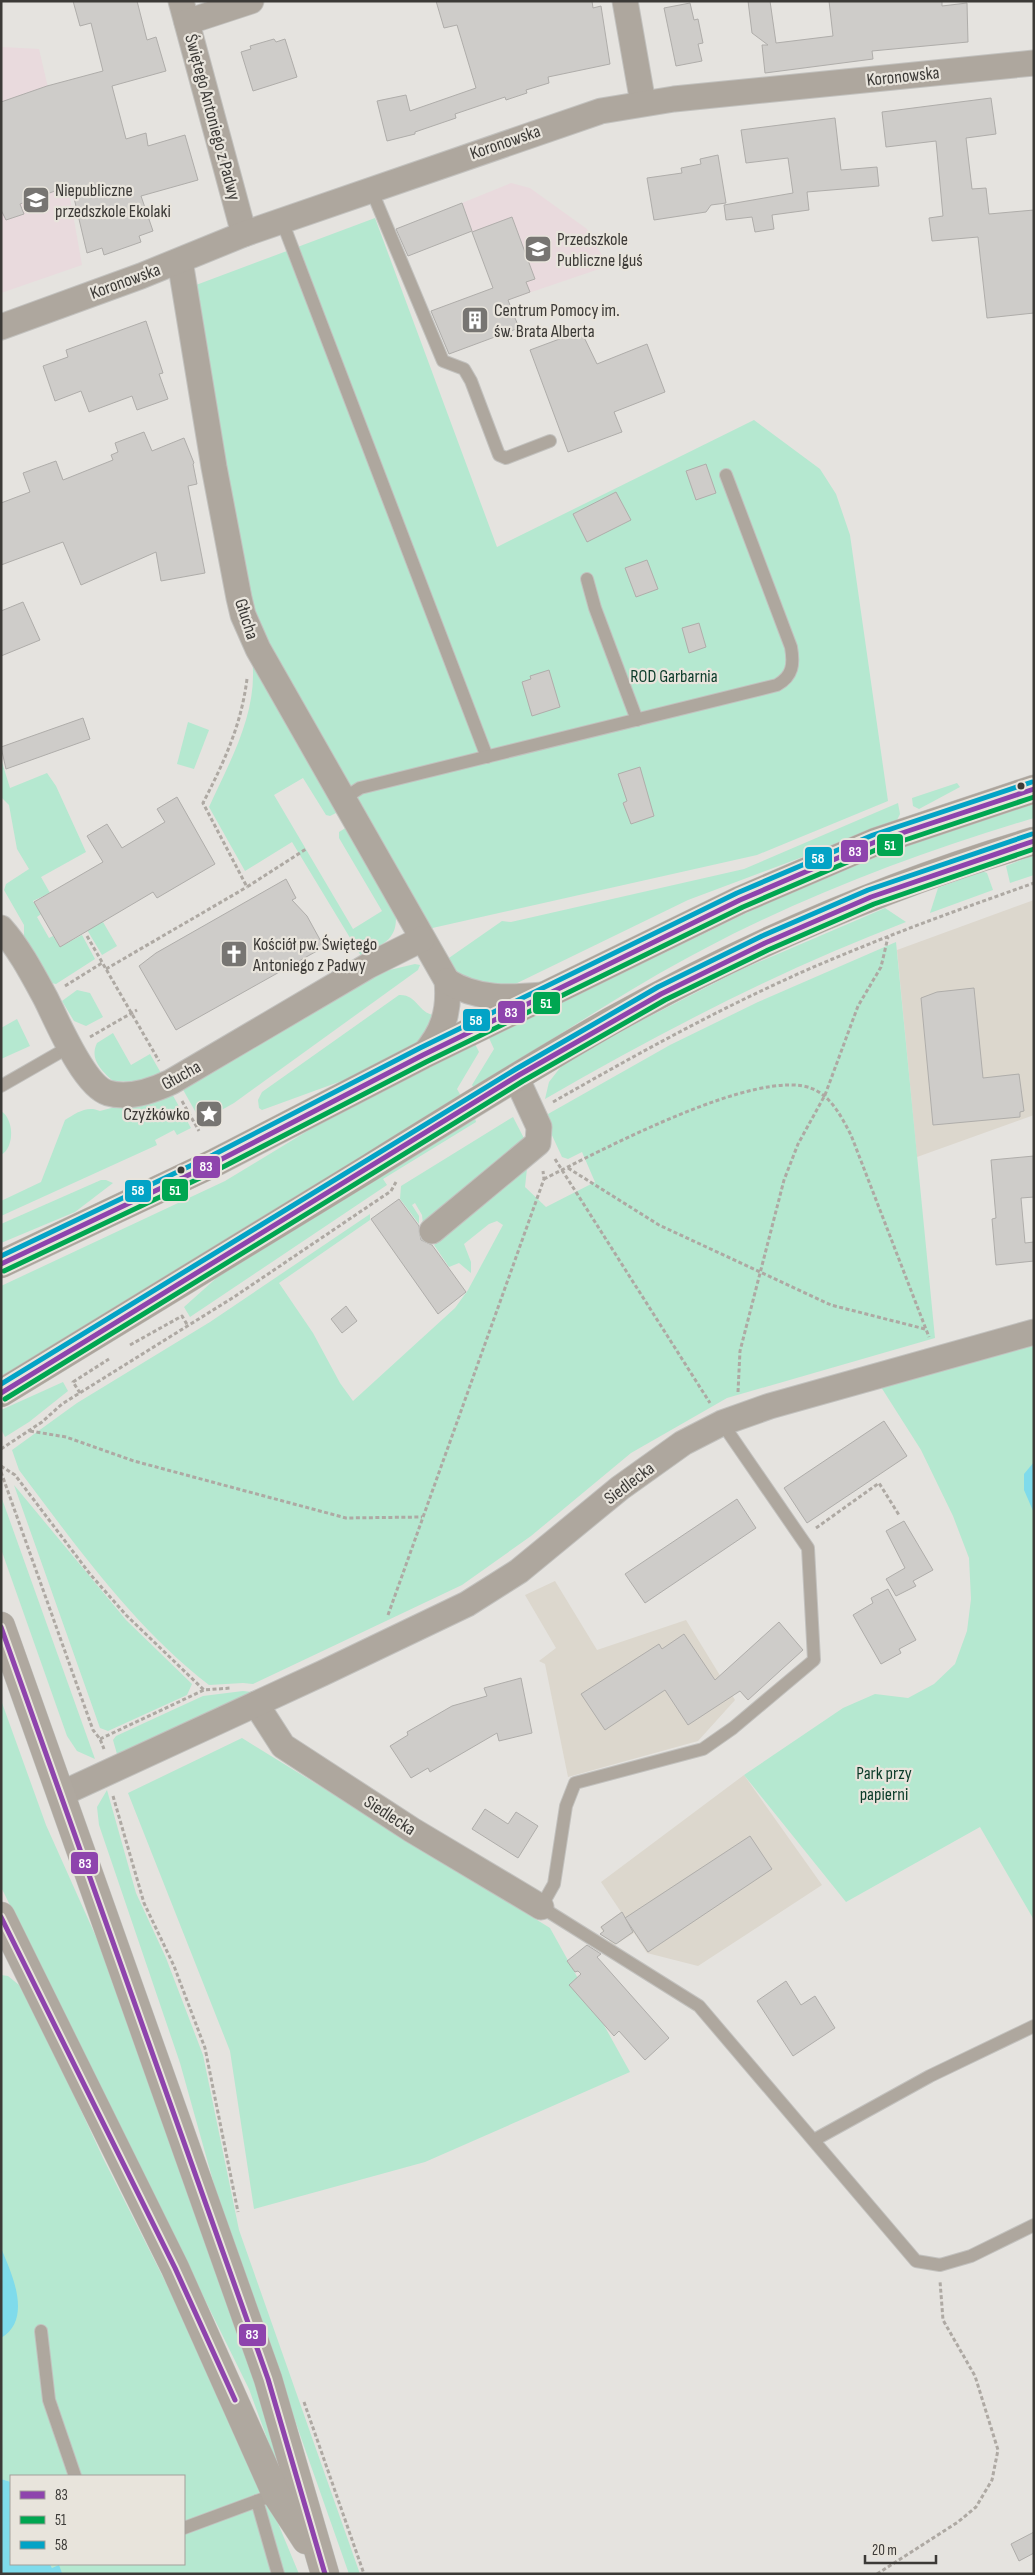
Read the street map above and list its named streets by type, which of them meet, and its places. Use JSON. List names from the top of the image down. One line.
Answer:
{"streets":{"street":["Koronowska","Świętego Antoniego z Padwy","Głucha","Siedlecka"]},"crossings":[["Koronowska","Świętego Antoniego z Padwy"],["Koronowska","Głucha"]],"parks":["ROD Garbarnia","Park przy papierni"],"places":{"school or university":["Niepubliczne przedszkole Ekolaki","Przedszkole Publiczne Iguś"],"building":["Centrum Pomocy im. św. Brata Alberta"],"church":["Kościół pw. Świętego Antoniego z Padwy"],"place":["Czyżkówko"]},"lines":["transit line 58","transit line 83","transit line 51"],"legend":["83","51","58"],"scale_bar":"20 m"}
